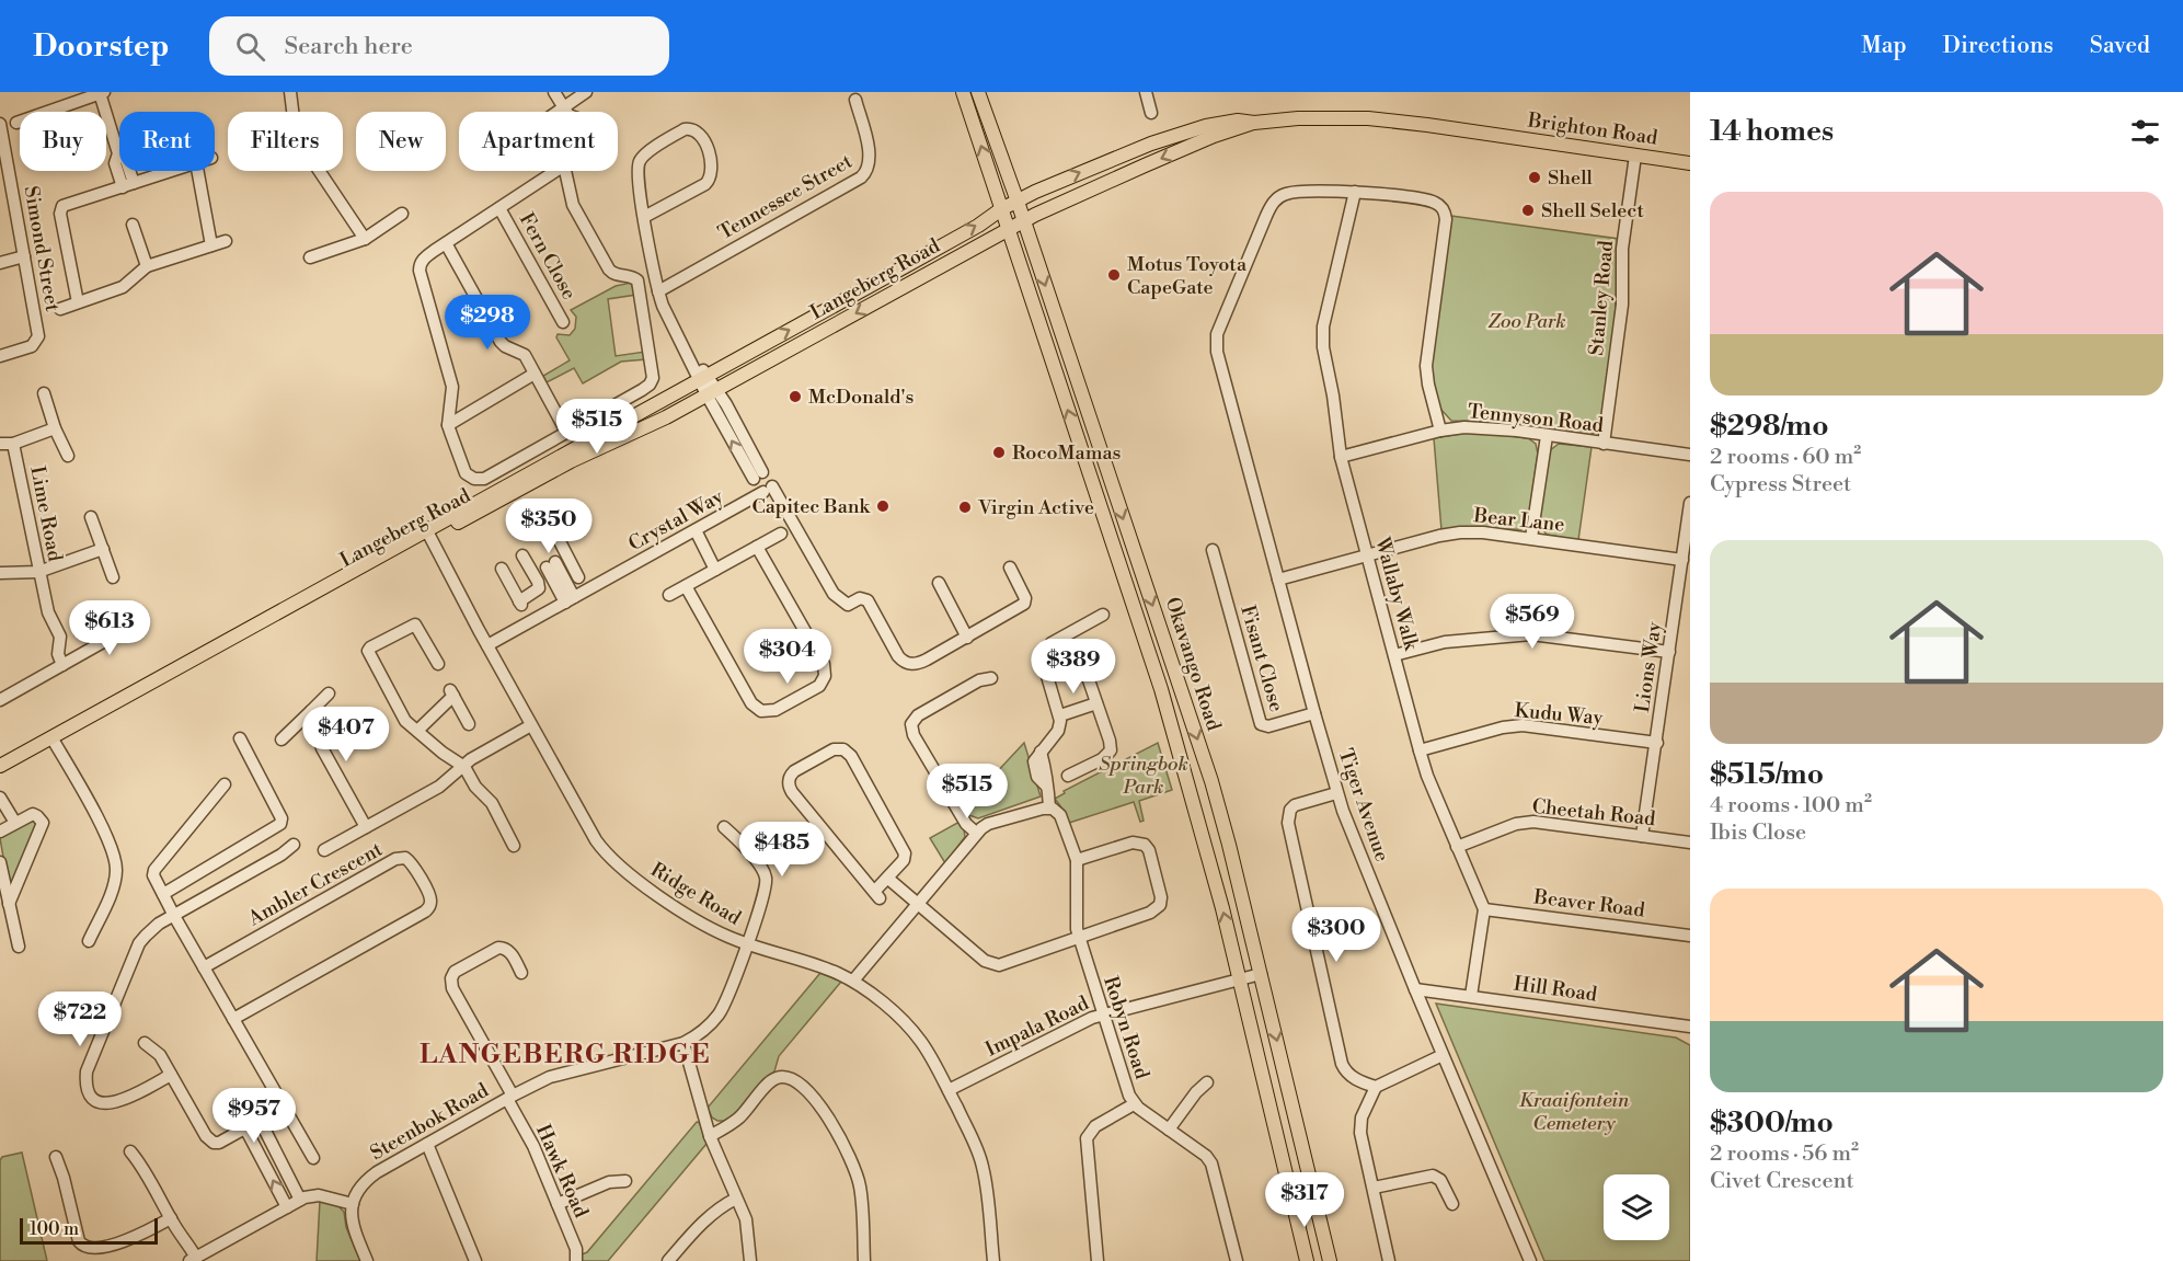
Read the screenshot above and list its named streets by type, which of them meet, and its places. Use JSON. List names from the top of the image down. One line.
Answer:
{"streets":{"main road":["Brighton Road","Langeberg Road","Okavango Road"],"street":["Tennessee Street","Simond Street","Fern Close","Stanley Road","Tennyson Road","Lime Road","Crystal Way","Bear Lane","Wallaby Walk","Fisant Close","Lions Way","Kudu Way","Tiger Avenue","Cheetah Road","Ambler Crescent","Ridge Road","Beaver Road","Hill Road","Impala Road","Robyn Road","Steenbok Road","Hawk Road"]},"crossings":[["Brighton Road","Langeberg Road"],["Brighton Road","Stanley Road"],["Brighton Road","Okavango Road"],["Langeberg Road","Okavango Road"],["Langeberg Road","Ridge Road"],["Stanley Road","Tennyson Road"],["Tennyson Road","Wallaby Walk"],["Crystal Way","Ridge Road"],["Bear Lane","Wallaby Walk"],["Bear Lane","Lions Way"],["Bear Lane","Tiger Avenue"],["Wallaby Walk","Kudu Way"],["Wallaby Walk","Tiger Avenue"],["Wallaby Walk","Cheetah Road"],["Wallaby Walk","Beaver Road"],["Fisant Close","Tiger Avenue"],["Okavango Road","Impala Road"],["Lions Way","Kudu Way"],["Lions Way","Cheetah Road"],["Tiger Avenue","Hill Road"],["Ridge Road","Impala Road"],["Ridge Road","Steenbok Road"],["Impala Road","Robyn Road"],["Steenbok Road","Hawk Road"]],"districts":["LANGEBERG RIDGE"],"parks":["Zoo Park","Springbok Park","Kraaifontein Cemetery"],"places":["Shell","Shell Select","Motus Toyota CapeGate","McDonald's","RocoMamas","Capitec Bank","Virgin Active"],"scale_bar":"100 m","page":{"header":"Doorstep","search":"Search here","nav":["Map","Directions","Saved"],"heading":"14 homes","chip":["Buy","Rent","Filters","New","Apartment"],"list":[{"name":"$298/mo","note":"2 rooms · 60 m² · Cypress Street"},{"name":"$515/mo","note":"4 rooms · 100 m² · Ibis Close"},{"name":"$300/mo","note":"2 rooms · 56 m² · Civet Crescent"}],"price":["$298","$515","$350","$569","$613","$304","$389","$407","$515","$485","$300","$722","$957","$317"],"scale":"100 m"}}
